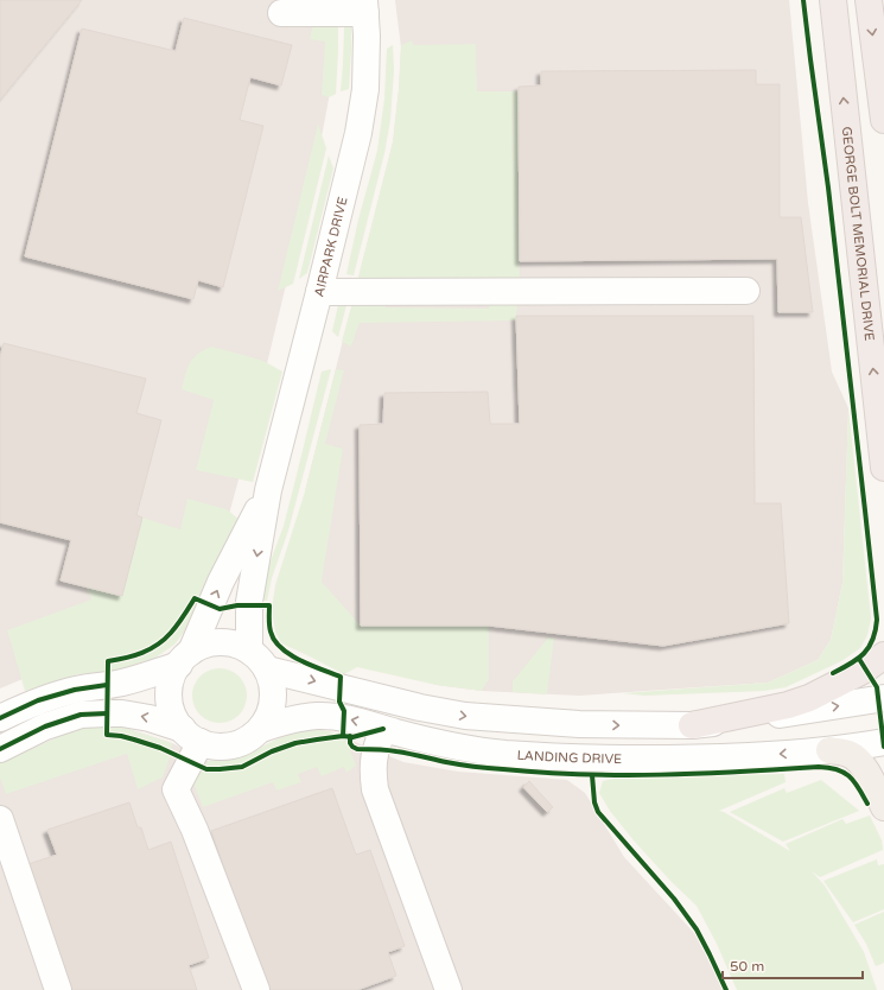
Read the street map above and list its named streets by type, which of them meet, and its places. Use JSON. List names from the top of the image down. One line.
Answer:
{"streets":{"highway":["GEORGE BOLT MEMORIAL DRIVE"],"street":["AIRPARK DRIVE","LANDING DRIVE"]},"crossings":[["AIRPARK DRIVE","LANDING DRIVE"]],"one_way":["GEORGE BOLT MEMORIAL DRIVE"],"scale_bar":"50 m"}
